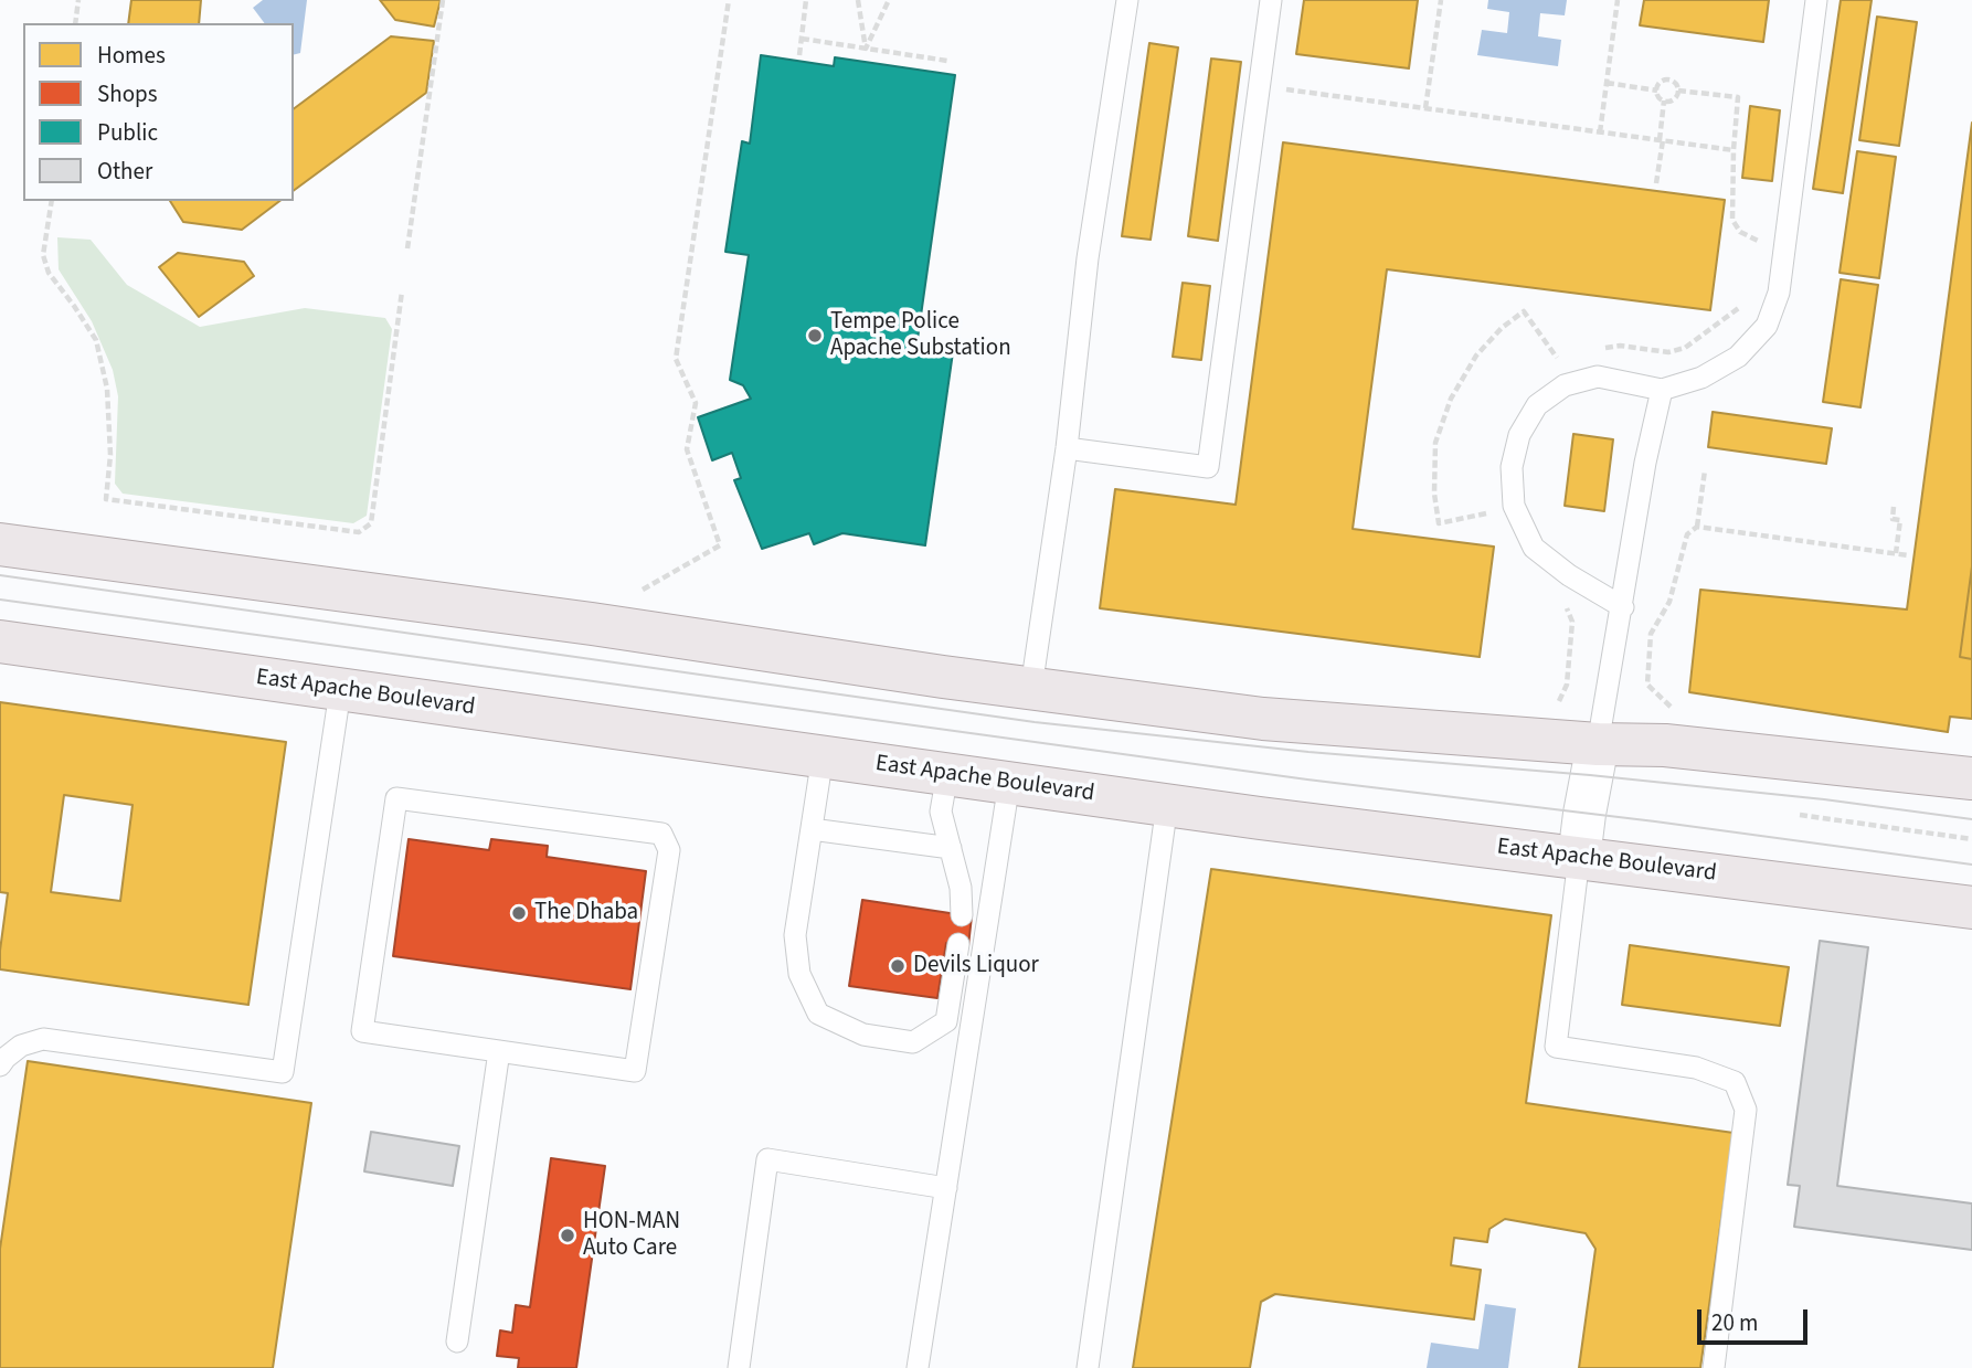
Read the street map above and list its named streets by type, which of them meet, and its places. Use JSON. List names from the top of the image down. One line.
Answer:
{"streets":{"main road":["East Apache Boulevard"]},"places":["Tempe Police Apache Substation","The Dhaba","Devils Liquor","HON-MAN Auto Care"],"legend":["Homes","Shops","Public","Other"],"scale_bar":"20 m"}
